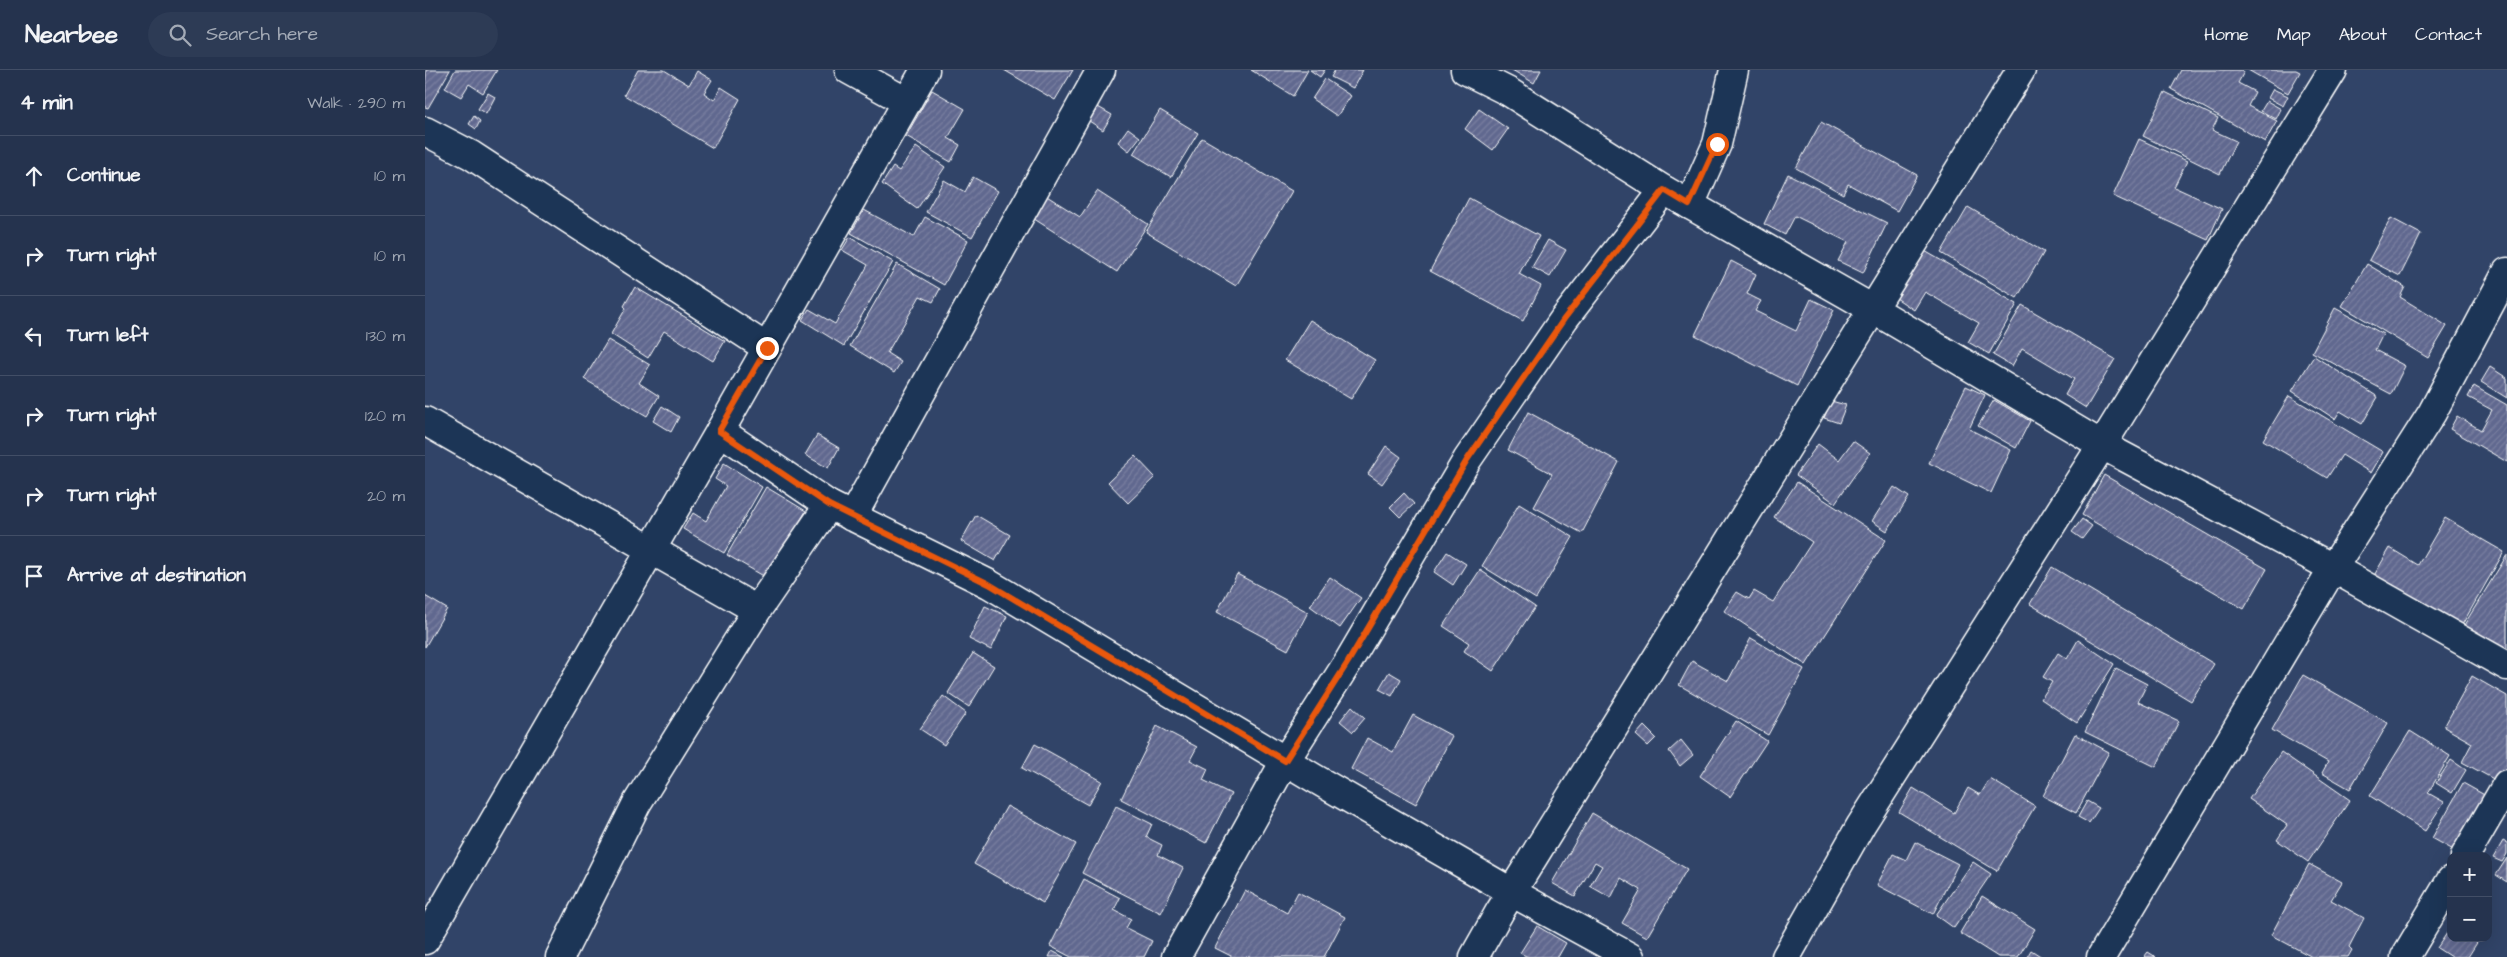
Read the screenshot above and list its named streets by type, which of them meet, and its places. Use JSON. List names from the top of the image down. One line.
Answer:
{"page":{"header":"Nearbee","search":"Search here","nav":["Home","Map","About","Contact"],"heading":["4 min","Walk · 290 m"],"list":[["Continue","10 m"],["Turn right","10 m"],["Turn left","130 m"],["Turn right","120 m"],["Turn right","20 m"],"Arrive at destination"],"map_buttons":["+","−"]}}
